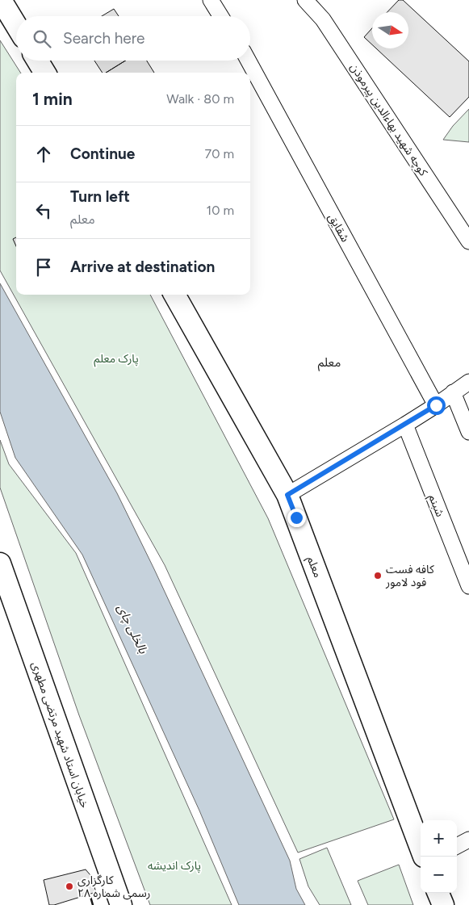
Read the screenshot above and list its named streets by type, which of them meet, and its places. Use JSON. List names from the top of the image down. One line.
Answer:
{"streets":{"main road":["معلم","خیابان استاد شهید مرتضی مطهری"],"street":["کوچه شهید بهاءالدین پیرموذن","شقایق","شبنم"]},"districts":["معلم"],"water":["بالخلی چای"],"parks":["پارک معلم","پارک اندیشه"],"places":["کافه فست فود لامور","کارگزاری رسمی شماره ۲۸"],"north":"right","page":{"search":"Search here","heading":["1 min","Walk · 80 m"],"list":[["Continue","70 m"],["Turn left","معلم","10 m"],"Arrive at destination"],"map_buttons":["+","−"]}}
